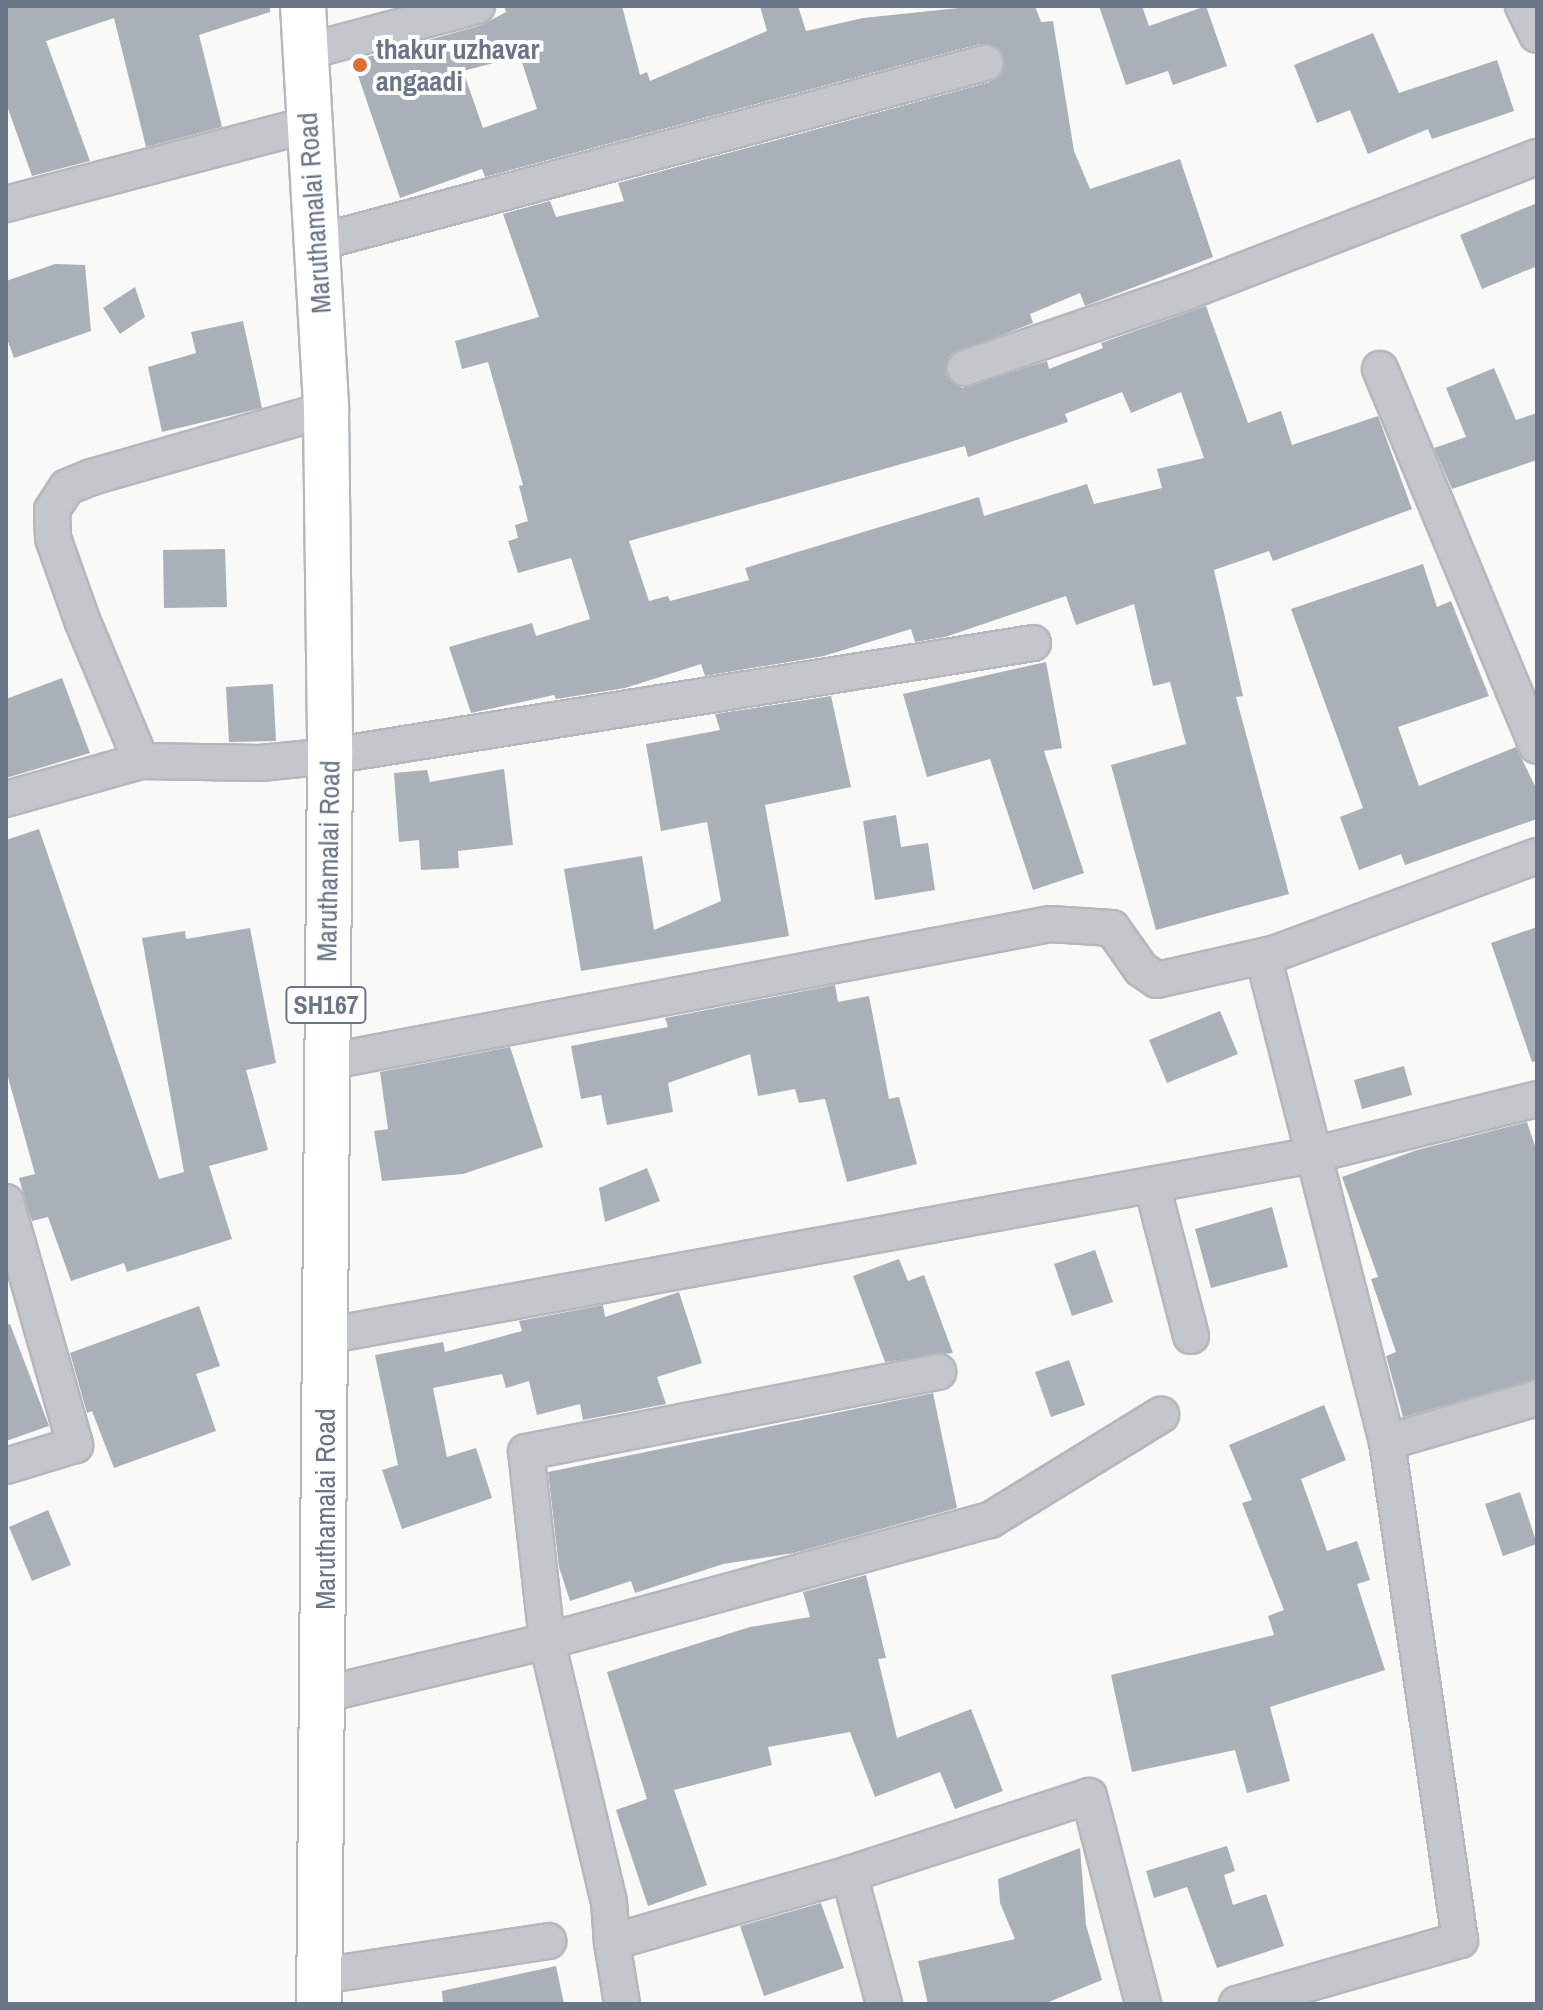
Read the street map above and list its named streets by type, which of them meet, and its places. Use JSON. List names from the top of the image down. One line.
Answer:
{"streets":{"main road":["Maruthamalai Road","SH167"]},"places":["thakur uzhavar angaadi"]}
